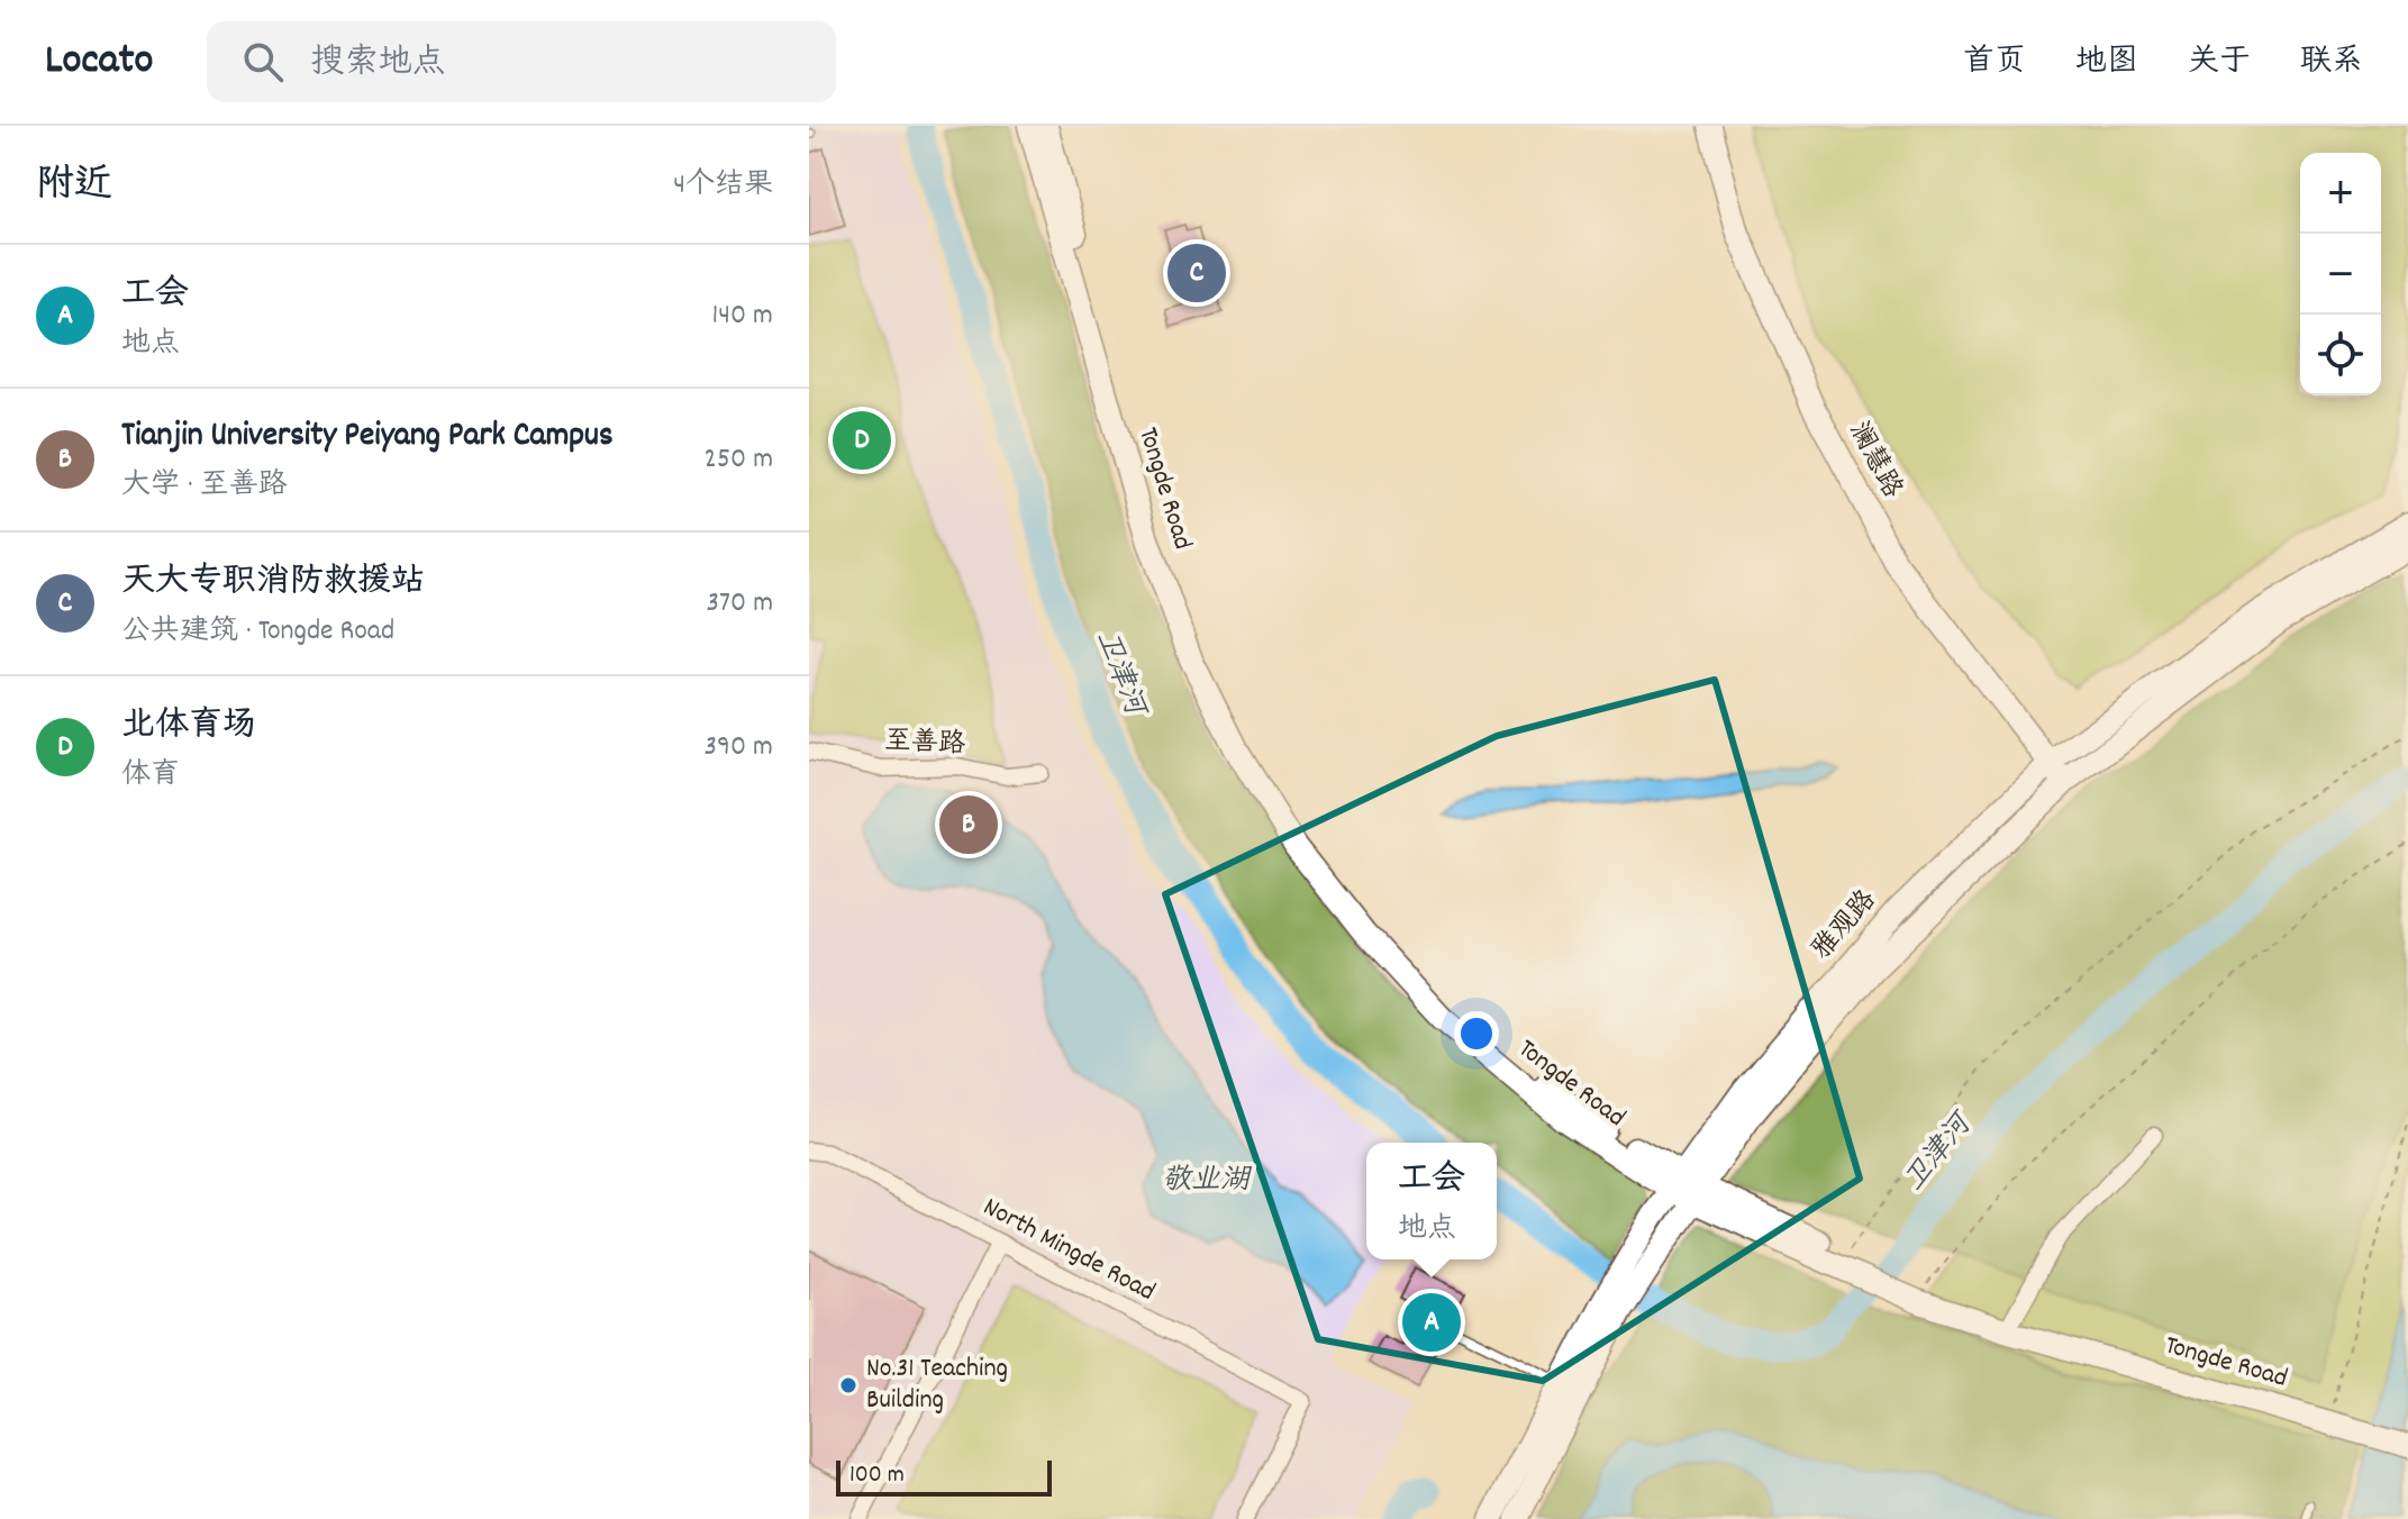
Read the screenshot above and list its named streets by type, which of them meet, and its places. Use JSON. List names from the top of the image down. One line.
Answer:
{"streets":{"main road":["澜慧路","Tongde Road","雅观路"],"street":["至善路","North Mingde Road"]},"crossings":[["澜慧路","雅观路"],["Tongde Road","雅观路"]],"water":["卫津河","敬业湖"],"places":["No.31 Teaching Building"],"scale_bar":"100 m","page":{"header":"Locato","search":"搜索地点","nav":["首页","地图","关于","联系"],"heading":["附近","4个结果"],"map_buttons":["+","−"],"pins":["C","D","B","A"],"list":[{"mark":"A","name":"工会","note":"地点","value":"140 m"},{"mark":"B","name":"Tianjin University Peiyang Park Campus","note":"大学 · 至善路","value":"250 m"},{"mark":"C","name":"天大专职消防救援站","note":"公共建筑 · Tongde Road","value":"370 m"},{"mark":"D","name":"北体育场","note":"体育","value":"390 m"}],"popup":["工会","地点"],"scale":"100 m"}}
